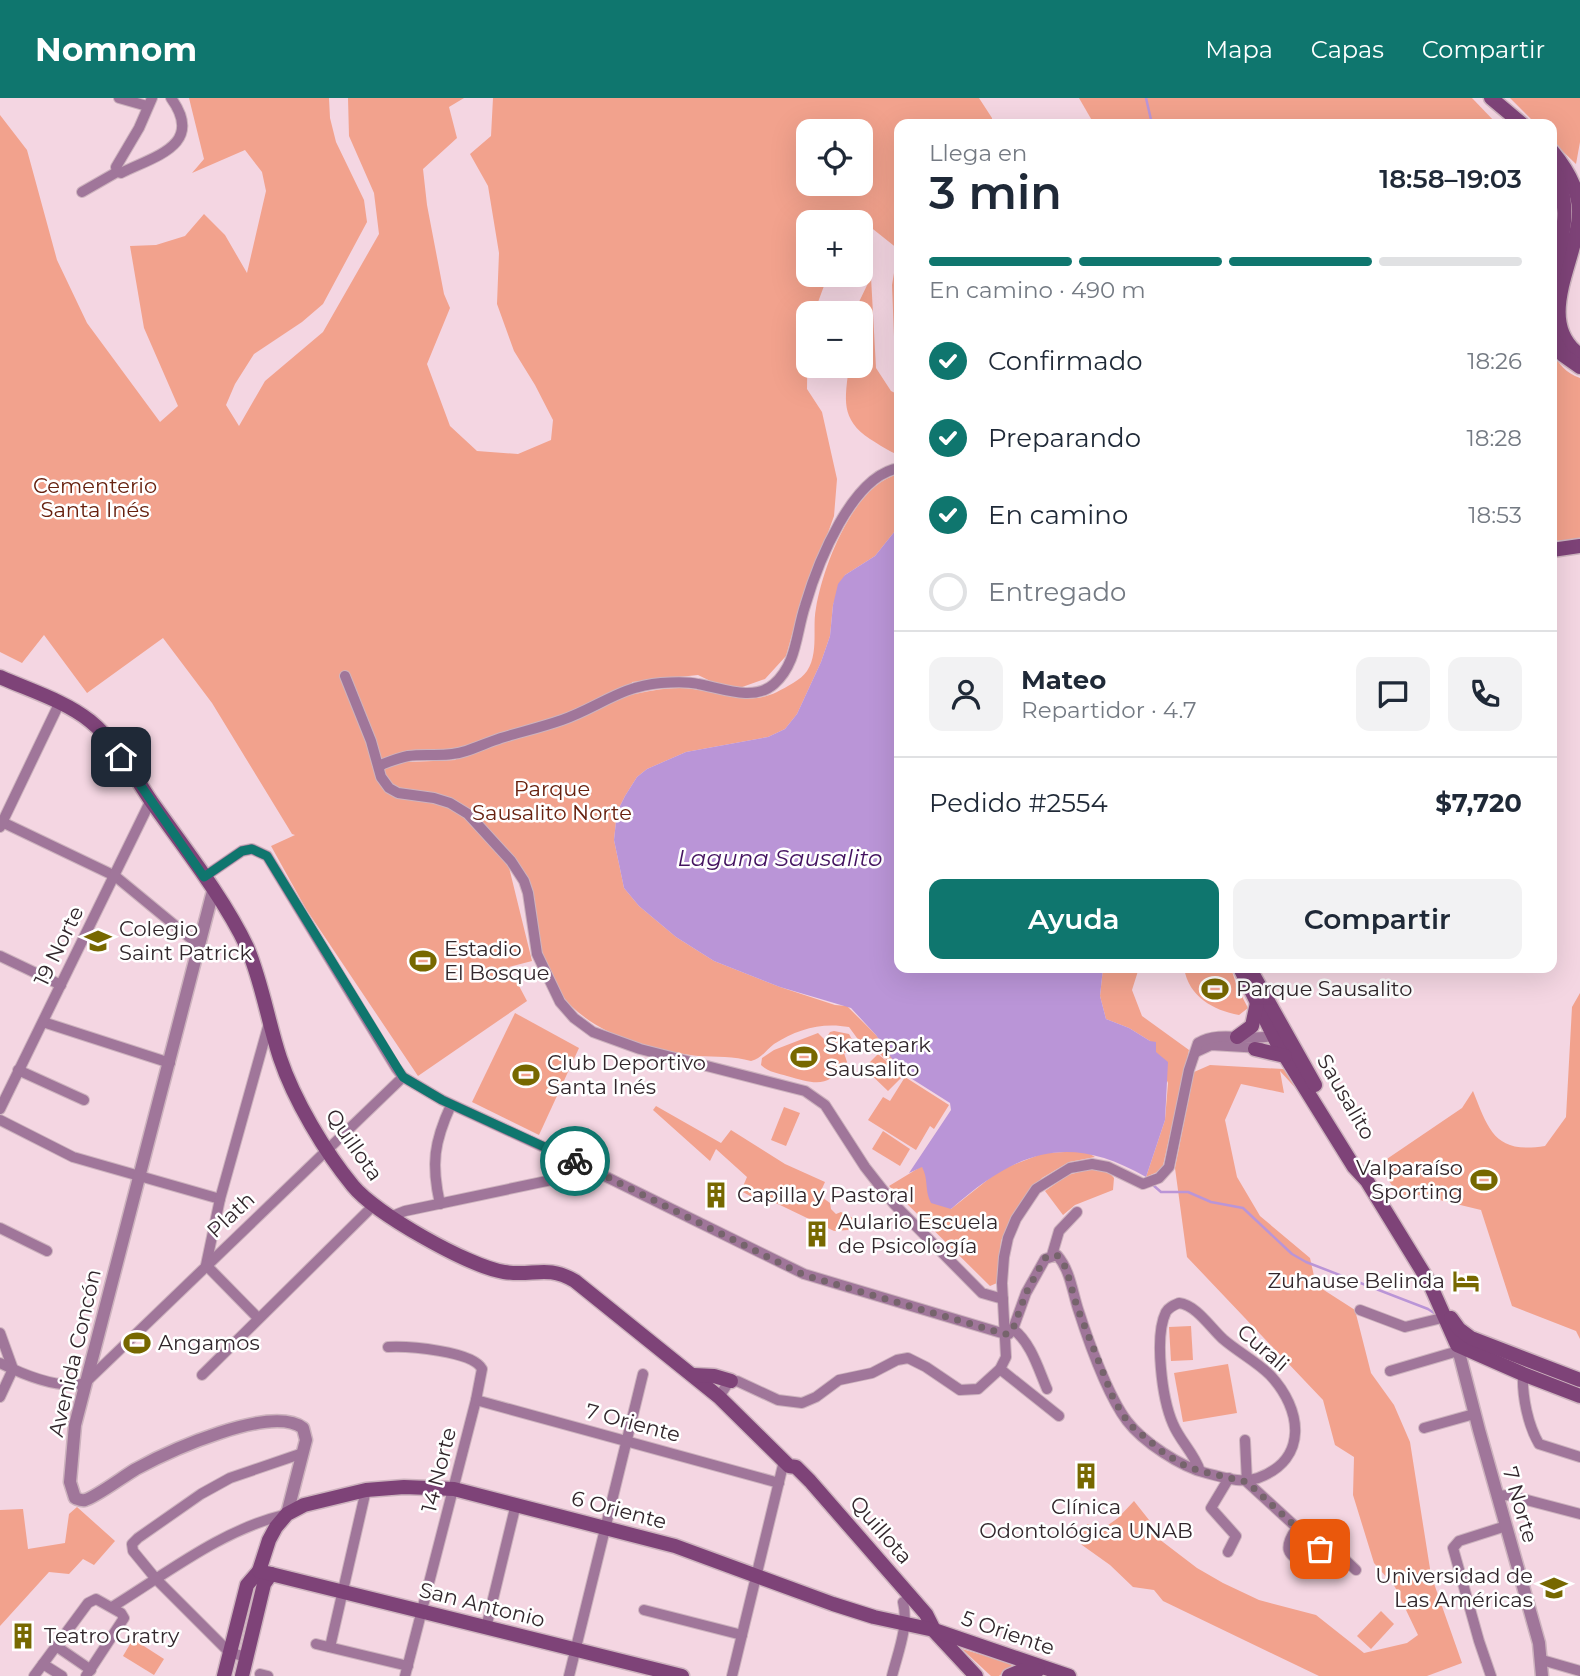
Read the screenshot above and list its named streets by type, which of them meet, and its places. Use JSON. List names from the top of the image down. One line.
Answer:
{"streets":{"main road":["Sausalito","Quillota","6 Oriente","San Antonio","5 Oriente"],"street":["19 Norte","Plath","Curali","Avenida Concón","7 Oriente","14 Norte","7 Norte"]},"crossings":[["19 Norte","Quillota"],["Sausalito","7 Norte"],["Quillota","Plath"],["Quillota","Avenida Concón"],["Quillota","6 Oriente"],["Quillota","5 Oriente"],["Plath","Avenida Concón"],["Avenida Concón","6 Oriente"],["7 Oriente","14 Norte"],["14 Norte","6 Oriente"],["14 Norte","San Antonio"],["6 Oriente","5 Oriente"]],"water":["Laguna Sausalito"],"parks":["Cementerio Santa Inés","Parque Sausalito Norte"],"places":{"school or university":["Colegio Saint Patrick","Universidad de Las Américas"],"sports":["Estadio El Bosque","Parque Sausalito","Skatepark Sausalito","Club Deportivo Santa Inés","Valparaíso Sporting","Angamos"],"building":["Capilla y Pastoral","Aulario Escuela de Psicología","Clínica Odontológica UNAB","Teatro Gratry"],"hotel":["Zuhause Belinda"]},"page":{"header":"Nomnom","nav":["Mapa","Capas","Compartir"],"map_buttons":["+","−"],"heading":["3 min","Llega en","18:58–19:03"],"panel":["Mateo","Repartidor · 4.7","Pedido #2554","$7,720"],"bar":"En camino · 490 m","list":[["Confirmado","18:26"],["Preparando","18:28"],["En camino","18:53"],"Entregado"],"buttons":["Ayuda","Compartir"]}}
